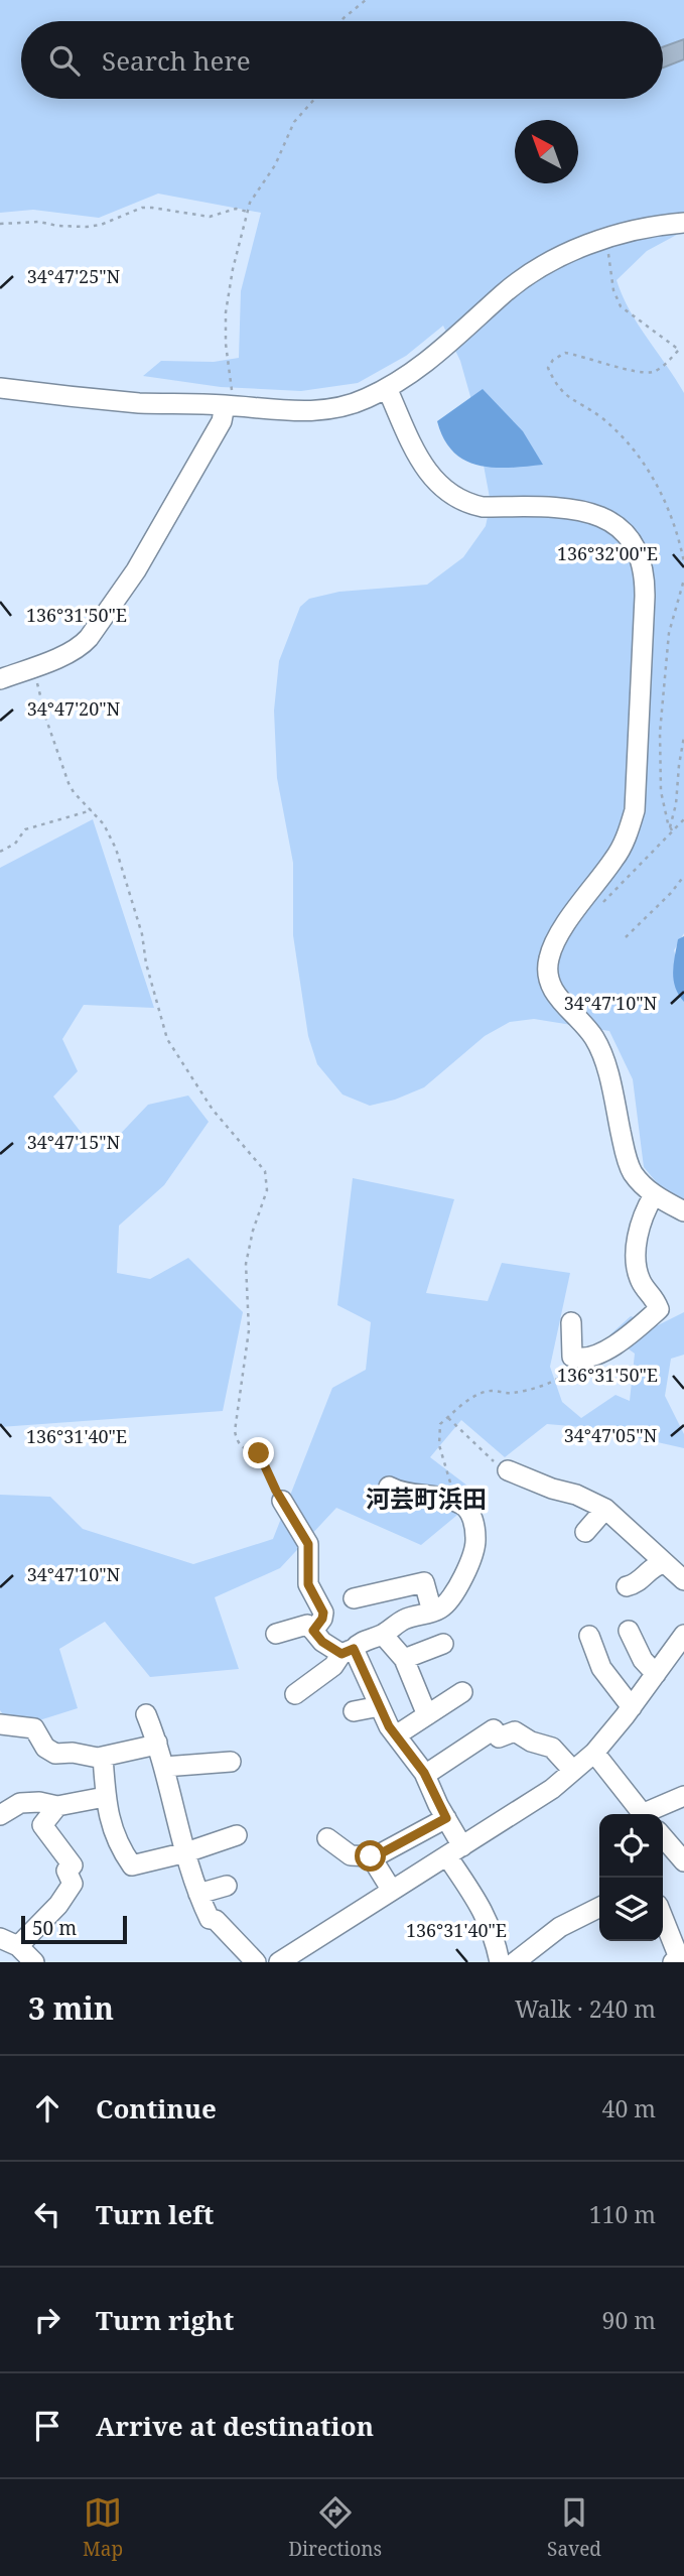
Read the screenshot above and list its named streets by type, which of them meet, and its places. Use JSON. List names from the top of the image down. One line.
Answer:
{"districts":["河芸町浜田"],"scale_bar":"50 m","north":"top left","page":{"search":"Search here","scale":"50 m","heading":["3 min","Walk · 240 m"],"list":[["Continue","40 m"],["Turn left","110 m"],["Turn right","90 m"],"Arrive at destination"],"nav":["Map","Directions","Saved"]},"coordinates":["34°47'25\"N","136°32'00\"E","136°31'50\"E","34°47'20\"N","34°47'10\"N","34°47'15\"N","34°47'05\"N","136°31'40\"E"]}
